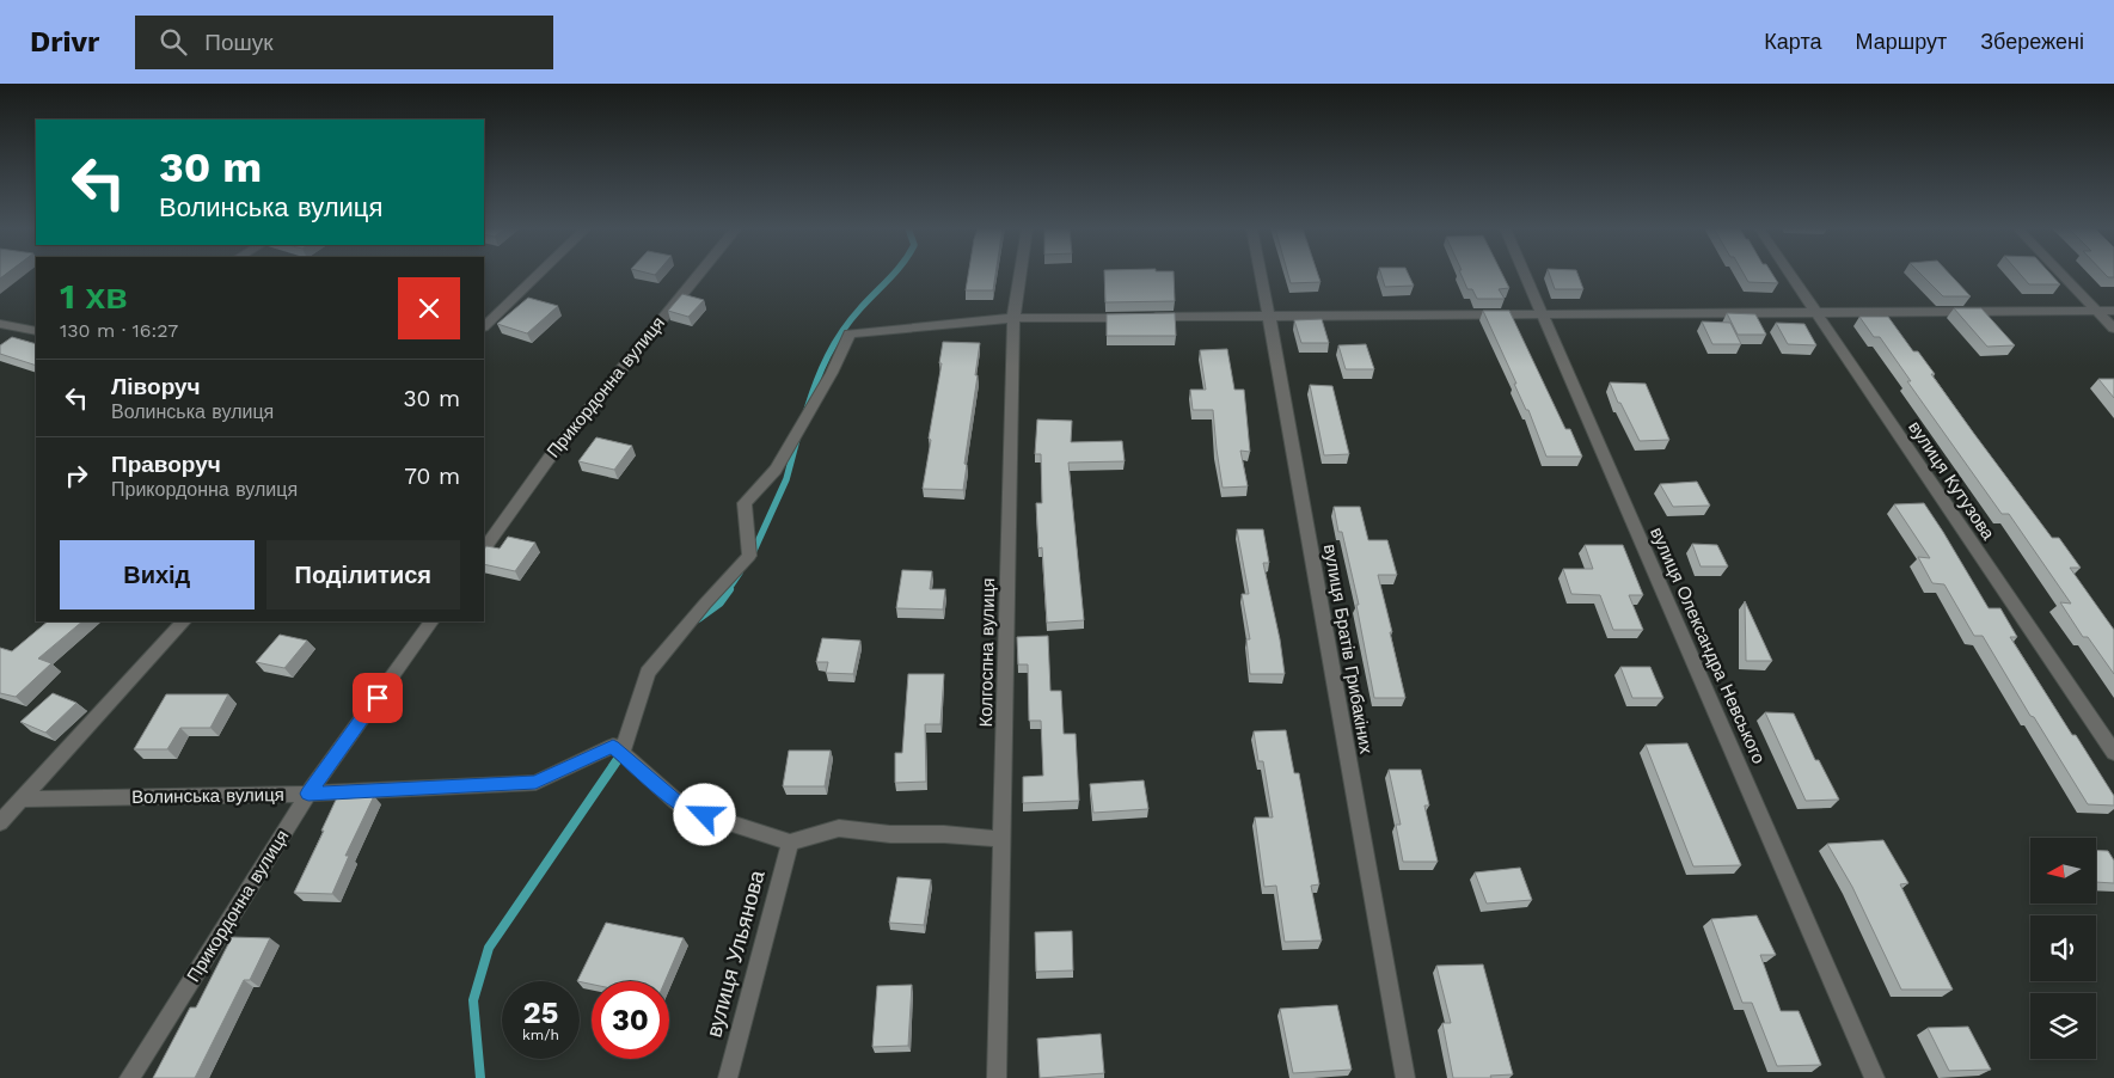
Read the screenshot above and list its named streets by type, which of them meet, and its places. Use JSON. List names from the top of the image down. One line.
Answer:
{"streets":{"street":["Прикордонна вулиця","вулиця Кутузова","вулиця Олександра Невського","вулиця Братів Грибакіних","Колгоспна вулиця","Волинська вулиця","вулиця Ульянова"]},"crossings":[["Прикордонна вулиця","Волинська вулиця"]],"north":"left","page":{"header":"Drivr","search":"Пошук","nav":["Карта","Маршрут","Збережені"],"turn":["30 m","Волинська вулиця"],"heading":["1 хв","130 m · 16:27"],"list":[{"name":"Ліворуч","note":"Волинська вулиця","value":"30 m"},{"name":"Праворуч","note":"Прикордонна вулиця","value":"70 m"}],"buttons":["Вихід","Поділитися"],"speed":"25 km/h","limit":"30"}}
